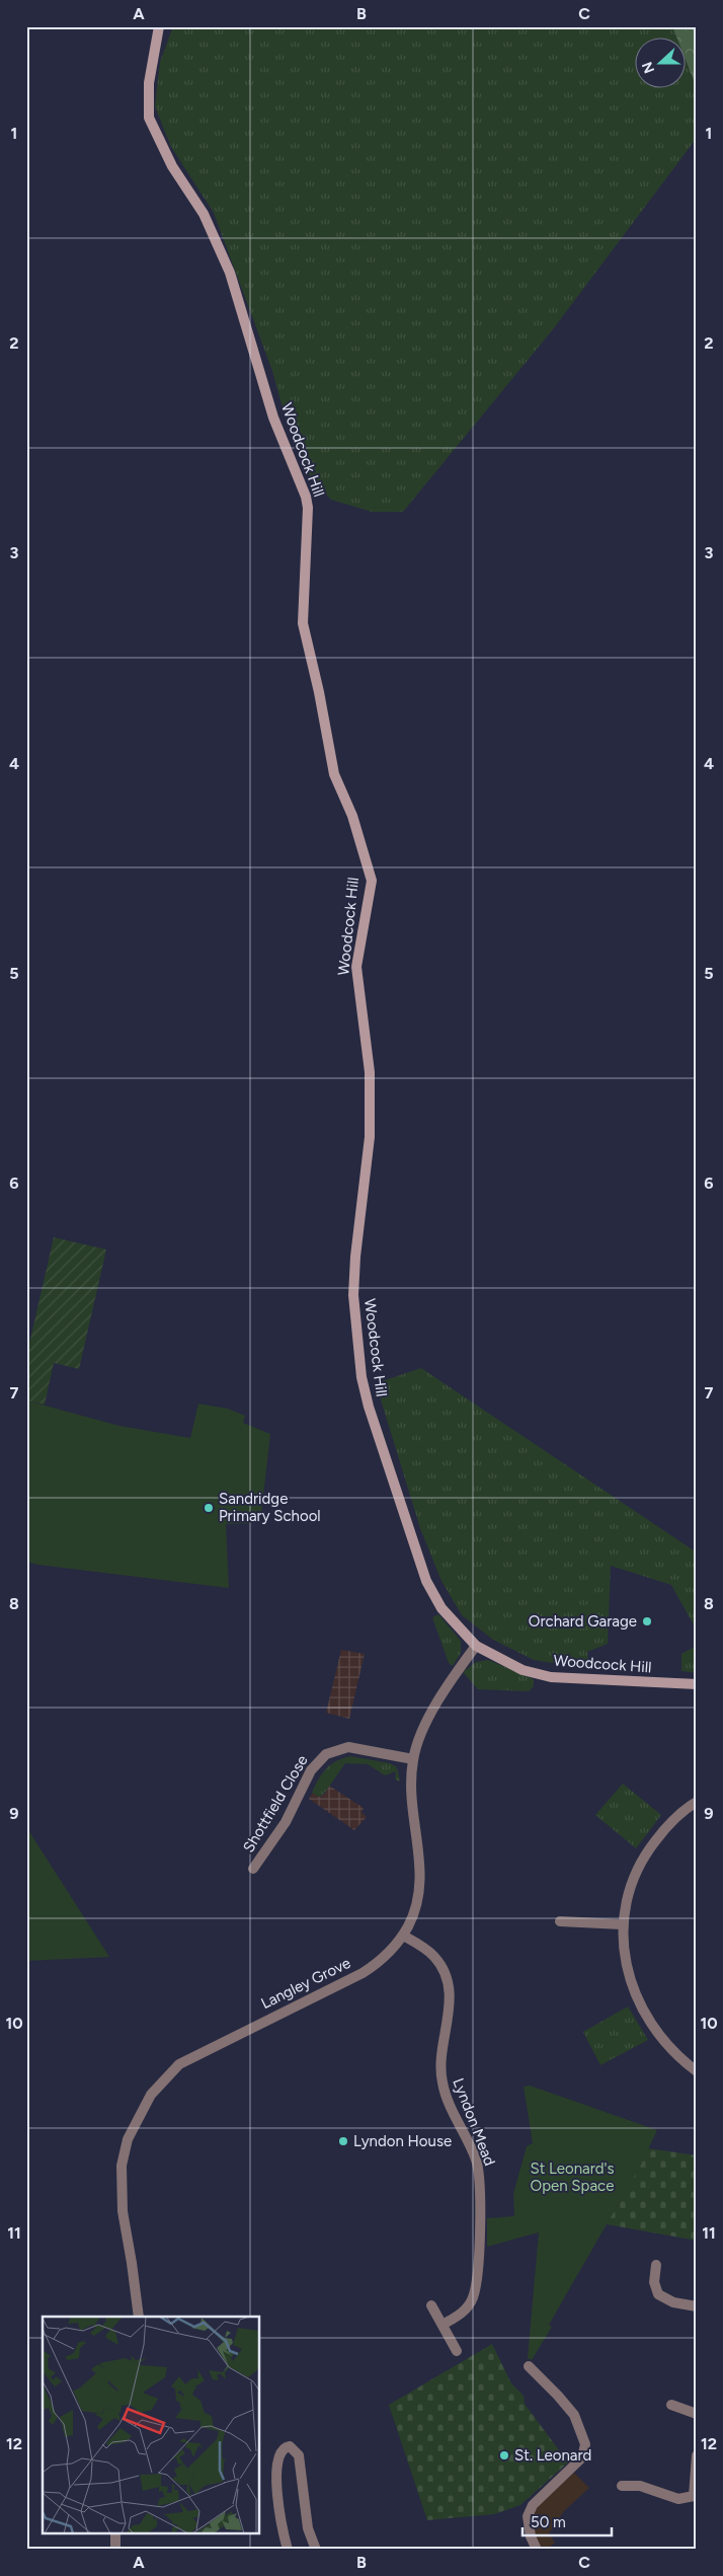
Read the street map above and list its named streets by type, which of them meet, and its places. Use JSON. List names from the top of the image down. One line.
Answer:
{"streets":{"street":["Woodcock Hill","Shottfield Close","Langley Grove","Lyndon Mead"]},"crossings":[["Woodcock Hill","Langley Grove"],["Shottfield Close","Langley Grove"],["Langley Grove","Lyndon Mead"]],"parks":["St Leonard's Open Space"],"places":["Sandridge Primary School","Orchard Garage","Lyndon House","St. Leonard"],"scale_bar":"50 m","north":"left","grid":{"columns":["A","B","C"],"rows":["1","2","3","4","5","6","7","8","9","10","11","12"]}}
